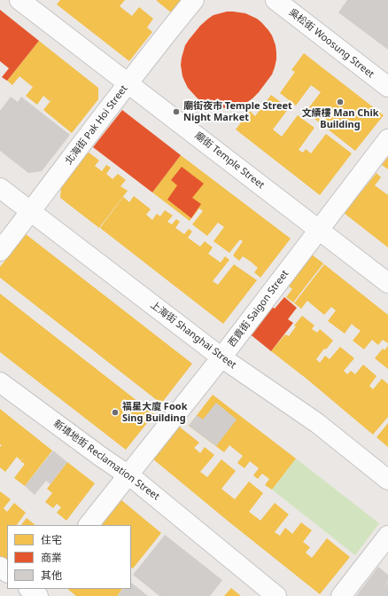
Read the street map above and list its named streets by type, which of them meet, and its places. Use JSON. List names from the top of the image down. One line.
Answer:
{"streets":{"street":["吳松街 Woosung Street","北海街 Pak Hoi Street","廟街 Temple Street","西貢街 Saigon Street","上海街 Shanghai Street","新填地街 Reclamation Street"]},"crossings":[["北海街 Pak Hoi Street","廟街 Temple Street"],["北海街 Pak Hoi Street","上海街 Shanghai Street"],["廟街 Temple Street","西貢街 Saigon Street"],["西貢街 Saigon Street","上海街 Shanghai Street"],["西貢街 Saigon Street","新填地街 Reclamation Street"]],"places":["文績樓 Man Chik Building","廟街夜市 Temple Street Night Market","福星大廈 Fook Sing Building"],"legend":["住宅","商業","其他"]}
